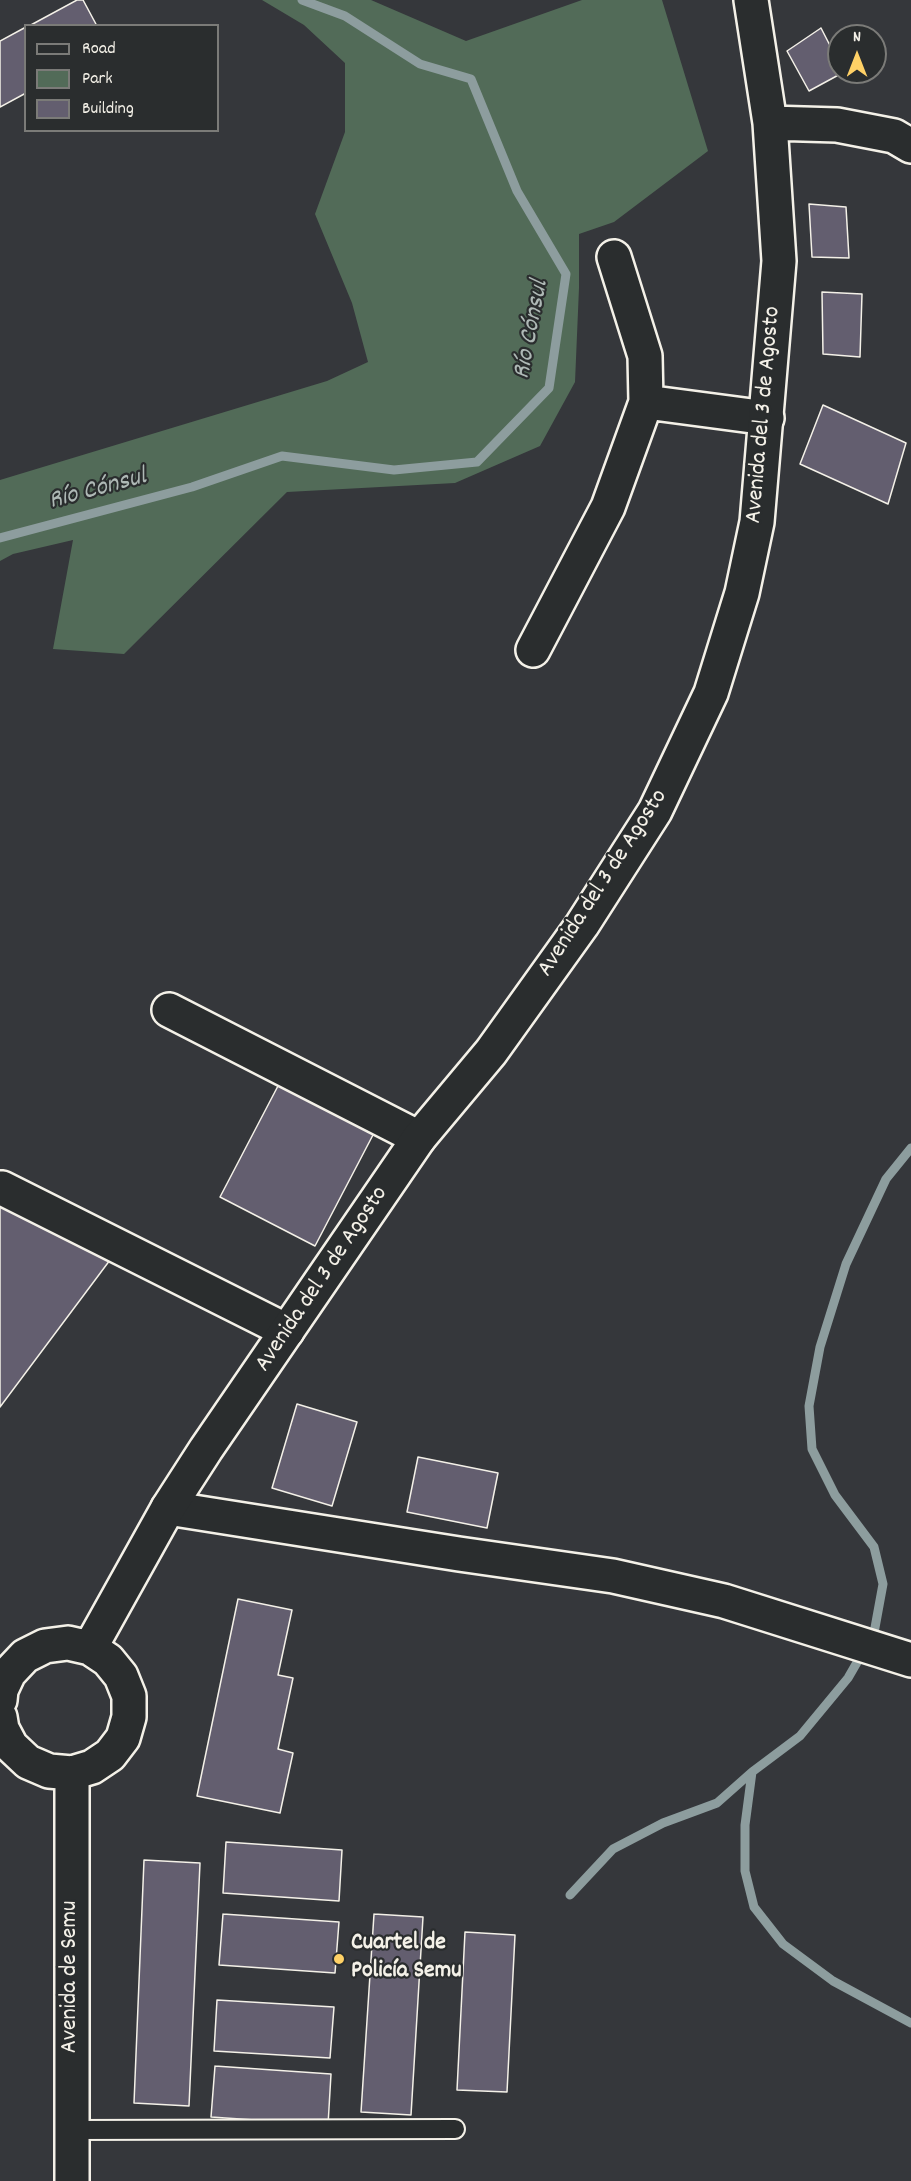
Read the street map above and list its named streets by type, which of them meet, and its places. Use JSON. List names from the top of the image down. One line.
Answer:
{"streets":{"main road":["Avenida del 3 de Agosto","Avenida de Semu"]},"water":["Río Cónsul"],"places":["Cuartel de Policía Semu"],"legend":["Road","Park","Building"],"north":"top"}
